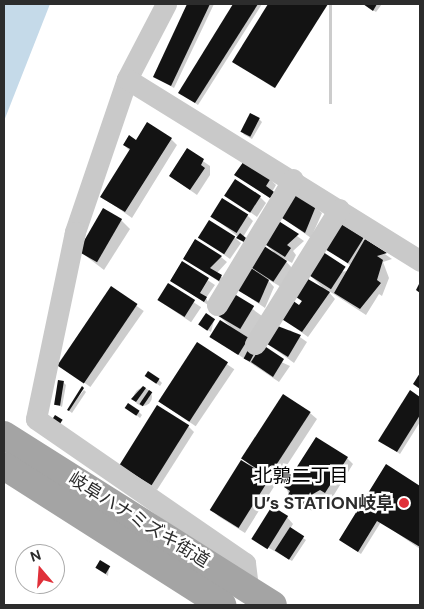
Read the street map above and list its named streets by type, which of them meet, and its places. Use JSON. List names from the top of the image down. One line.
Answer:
{"streets":{"main road":["岐阜ハナミズキ街道"]},"districts":["北鶉二丁目"],"places":["U’s STATION岐阜"],"north":"top"}
